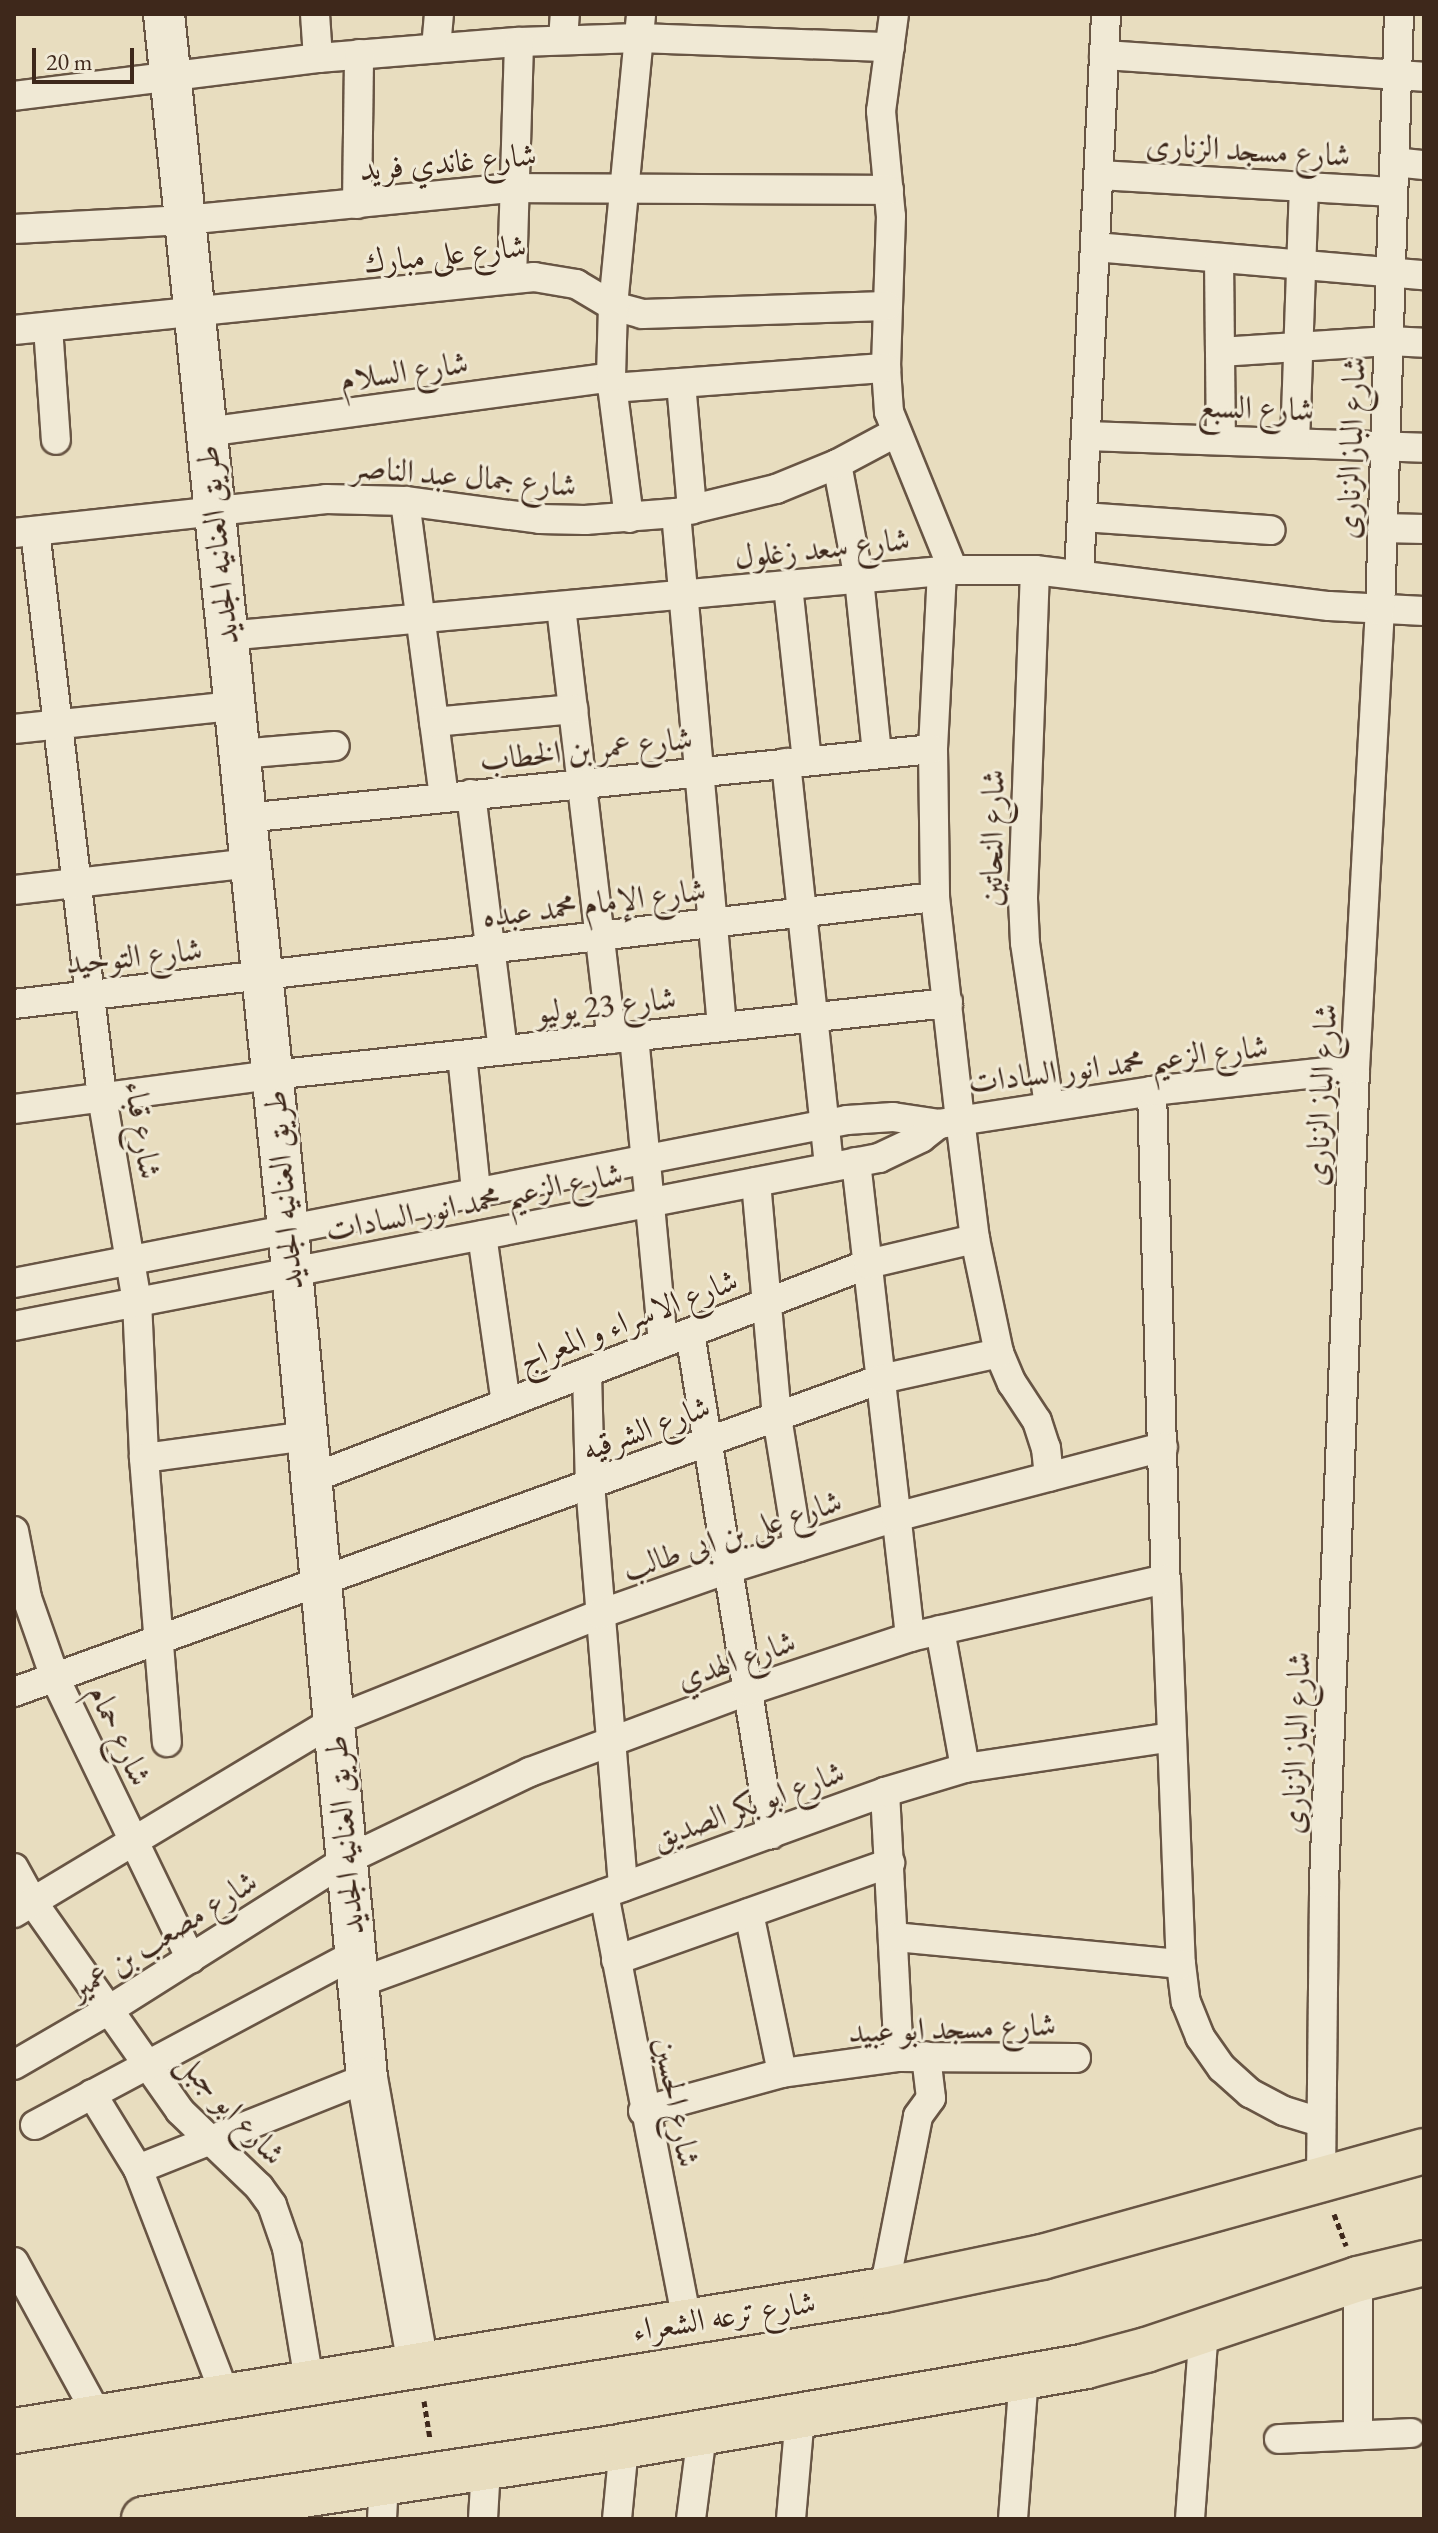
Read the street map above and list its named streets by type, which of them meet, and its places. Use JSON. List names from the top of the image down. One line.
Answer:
{"streets":{"highway":["شارع ترعه الشعراء"],"street":["شارع مسجد الزنارى","شارع غاندي فريد","شارع على مبارك","شارع السلام","شارع السبع","شارع الباز الزنارى","شارع جمال عبد الناصر","طريق العنانيه الجديد","شارع سعد زغلول","شارع عمر بن الخطاب","شارع النحاتين","شارع الإمام محمد عبده","شارع التوحيد","شارع 23 يوليو","شارع الزعيم محمد انور السادات","شارع قباء","شارع الاسراء و المعراج","شارع الشرقيه","شارع على بن ابى طالب","شارع الهدي","شارع حمام","شارع ابو بكر الصديق","شارع مصعب بن عمير","شارع مسجد ابو عبيد","شارع الحسين","شارع ابو جبل"]},"crossings":[["شارع مسجد الزنارى","شارع الباز الزنارى"],["شارع غاندي فريد","طريق العنانيه الجديد"],["شارع على مبارك","طريق العنانيه الجديد"],["شارع السلام","طريق العنانيه الجديد"],["شارع السبع","شارع الباز الزنارى"],["شارع الباز الزنارى","شارع سعد زغلول"],["شارع الباز الزنارى","شارع الزعيم محمد انور السادات"],["شارع الباز الزنارى","شارع ترعه الشعراء"],["شارع جمال عبد الناصر","طريق العنانيه الجديد"],["شارع جمال عبد الناصر","شارع قباء"],["طريق العنانيه الجديد","شارع سعد زغلول"],["طريق العنانيه الجديد","شارع عمر بن الخطاب"],["طريق العنانيه الجديد","شارع الإمام محمد عبده"],["طريق العنانيه الجديد","شارع التوحيد"],["طريق العنانيه الجديد","شارع 23 يوليو"],["طريق العنانيه الجديد","شارع الزعيم محمد انور السادات"],["طريق العنانيه الجديد","شارع الاسراء و المعراج"],["طريق العنانيه الجديد","شارع الشرقيه"],["طريق العنانيه الجديد","شارع على بن ابى طالب"],["طريق العنانيه الجديد","شارع الهدي"],["طريق العنانيه الجديد","شارع ابو بكر الصديق"],["طريق العنانيه الجديد","شارع مصعب بن عمير"],["طريق العنانيه الجديد","شارع ترعه الشعراء"],["شارع سعد زغلول","شارع النحاتين"],["شارع النحاتين","شارع الزعيم محمد انور السادات"],["شارع الإمام محمد عبده","شارع التوحيد"],["شارع التوحيد","شارع قباء"],["شارع 23 يوليو","شارع قباء"],["شارع الزعيم محمد انور السادات","شارع قباء"],["شارع قباء","شارع الشرقيه"],["شارع الاسراء و المعراج","شارع الحسين"],["شارع الشرقيه","شارع حمام"],["شارع الشرقيه","شارع الحسين"],["شارع على بن ابى طالب","شارع حمام"],["شارع على بن ابى طالب","شارع الحسين"],["شارع على بن ابى طالب","شارع ابو جبل"],["شارع الهدي","شارع مصعب بن عمير"],["شارع الهدي","شارع الحسين"],["شارع حمام","شارع مصعب بن عمير"],["شارع ابو بكر الصديق","شارع الحسين"],["شارع ابو بكر الصديق","شارع ابو جبل"],["شارع مصعب بن عمير","شارع ابو جبل"],["شارع مسجد ابو عبيد","شارع الحسين"],["شارع الحسين","شارع ترعه الشعراء"],["شارع ابو جبل","شارع ترعه الشعراء"]],"scale_bar":"20 m"}
